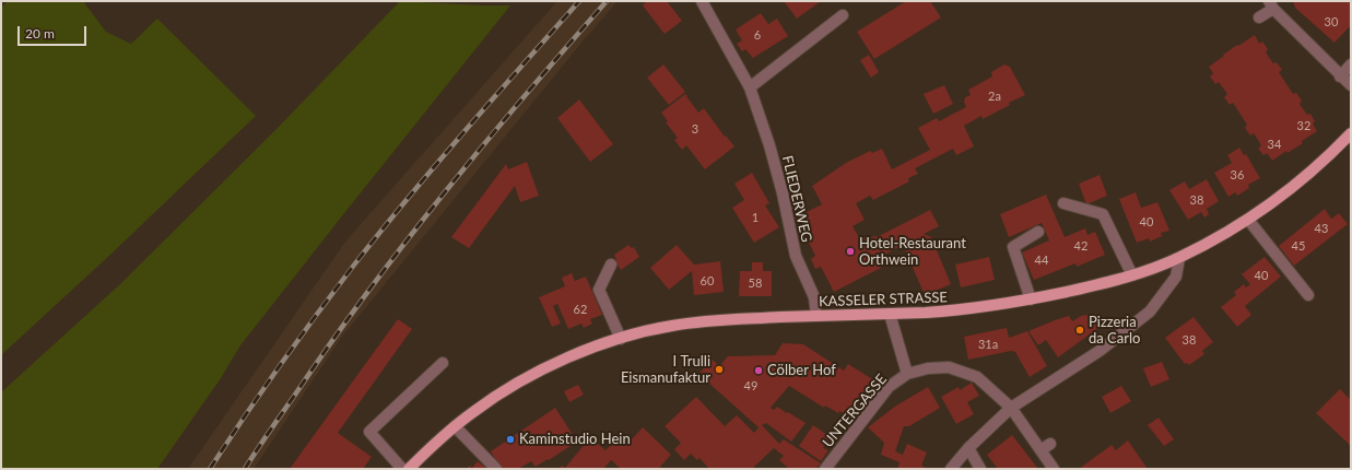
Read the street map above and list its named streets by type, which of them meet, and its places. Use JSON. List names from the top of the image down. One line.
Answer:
{"streets":{"main road":["KASSELER STRASSE"],"street":["FLIEDERWEG","UNTERGASSE"]},"crossings":[["FLIEDERWEG","KASSELER STRASSE"],["KASSELER STRASSE","UNTERGASSE"]],"places":["Hotel-Restaurant Orthwein","Pizzeria da Carlo","I Trulli Eismanufaktur","Cölber Hof","Kaminstudio Hein"],"house_numbers":["30","6","2a","32","3","34","36","38","1","40","43","42","45","44","40","60","58","62","38","31a","49"],"scale_bar":"20 m"}
